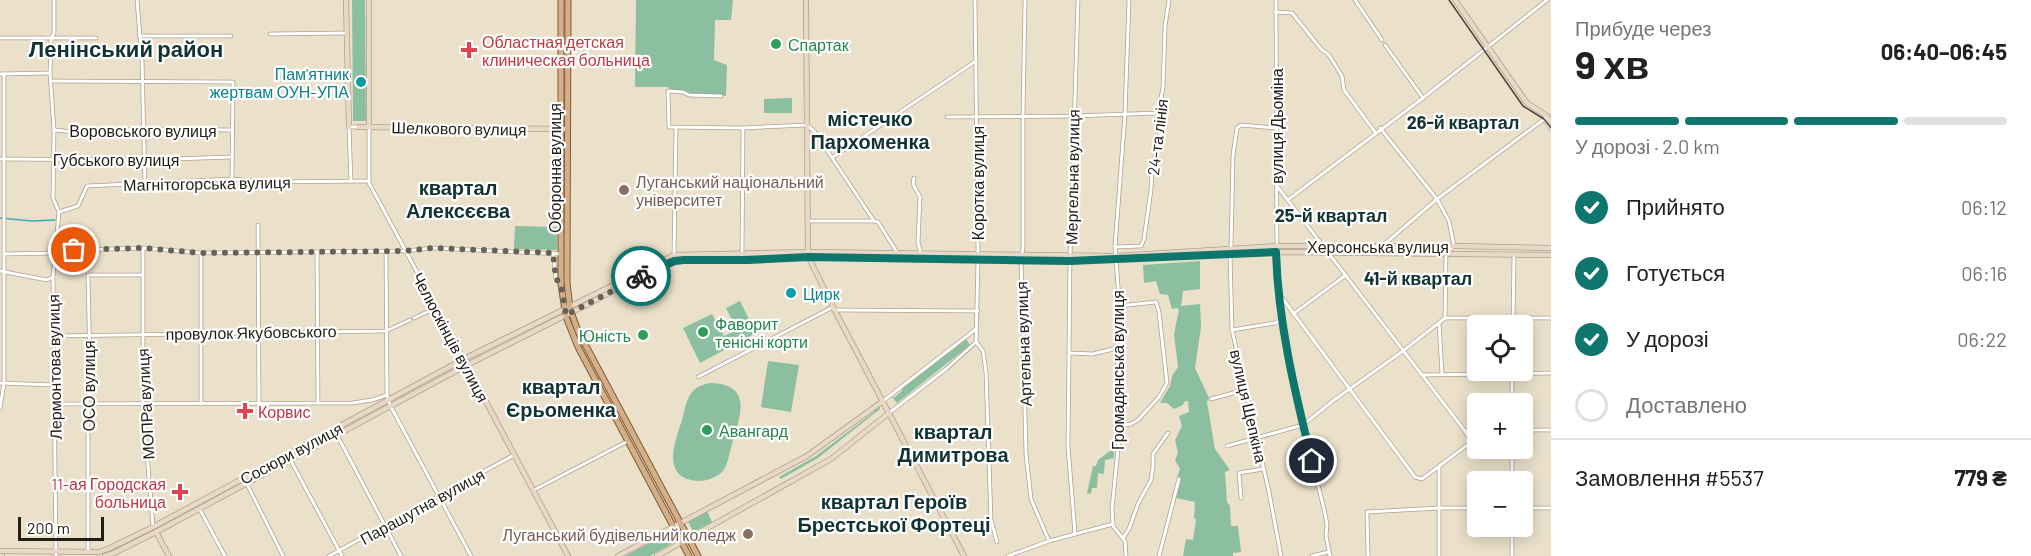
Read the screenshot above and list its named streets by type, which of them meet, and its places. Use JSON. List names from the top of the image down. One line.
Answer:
{"streets":{"main road":["Оборонна вулиця"],"street":["вулиця Дьоміна","Шелкового вулиця","Воровського вулиця","24-та лінія","Губського вулиця","Мергельна вулиця","Магнітогорська вулиця","Коротка вулиця","Херсонська вулиця","провулок Якубовського","Челюскінців вулиця","Артельна вулиця","Лермонтова вулиця","Громадянська вулиця","ОСО вулиця","МОПРа вулиця","вулиця Щепкіна","Сосюри вулиця","Парашутна вулиця"]},"crossings":[["вулиця Дьоміна","Херсонська вулиця"],["вулиця Дьоміна","вулиця Щепкіна"],["Шелкового вулиця","Оборонна вулиця"],["Шелкового вулиця","Челюскінців вулиця"],["Воровського вулиця","Лермонтова вулиця"],["24-та лінія","Громадянська вулиця"],["Губського вулиця","Лермонтова вулиця"],["Оборонна вулиця","Херсонська вулиця"],["Оборонна вулиця","Сосюри вулиця"],["Мергельна вулиця","Херсонська вулиця"],["Магнітогорська вулиця","Челюскінців вулиця"],["Магнітогорська вулиця","Лермонтова вулиця"],["Коротка вулиця","Херсонська вулиця"],["Херсонська вулиця","Артельна вулиця"],["Херсонська вулиця","Громадянська вулиця"],["Херсонська вулиця","вулиця Щепкіна"],["Херсонська вулиця","Сосюри вулиця"],["провулок Якубовського","Челюскінців вулиця"],["провулок Якубовського","Лермонтова вулиця"],["провулок Якубовського","ОСО вулиця"],["провулок Якубовського","МОПРа вулиця"],["Челюскінців вулиця","Сосюри вулиця"],["Челюскінців вулиця","Парашутна вулиця"],["Лермонтова вулиця","Сосюри вулиця"],["ОСО вулиця","МОПРа вулиця"],["ОСО вулиця","Сосюри вулиця"],["МОПРа вулиця","Сосюри вулиця"]],"districts":["Ленінський район","містечко Пархоменка","26-й квартал","квартал Алексєєва","25-й квартал","41-й квартал","квартал Єрьоменка","квартал Димитрова","квартал Героїв Брестської Фортеці"],"places":{"other":["Спартак","Пам'ятник жертвам ОУН-УПА","Луганський національний університет","Цирк","Фаворит тенісні корти","Юність","Авангард","Луганський будівельний коледж"],"health":["Областная детская клиническая больница","Корвис","11-ая Городская больница"]},"scale_bar":"200 m","page":{"heading":["9 хв","Прибуде через","06:40–06:45"],"panel":["Замовлення #5537","779 ₴"],"bar":"У дорозі · 2.0 km","list":[["Прийнято","06:12"],["Готується","06:16"],["У дорозі","06:22"],"Доставлено"],"map_buttons":["+","−"],"scale":"200 m"}}
